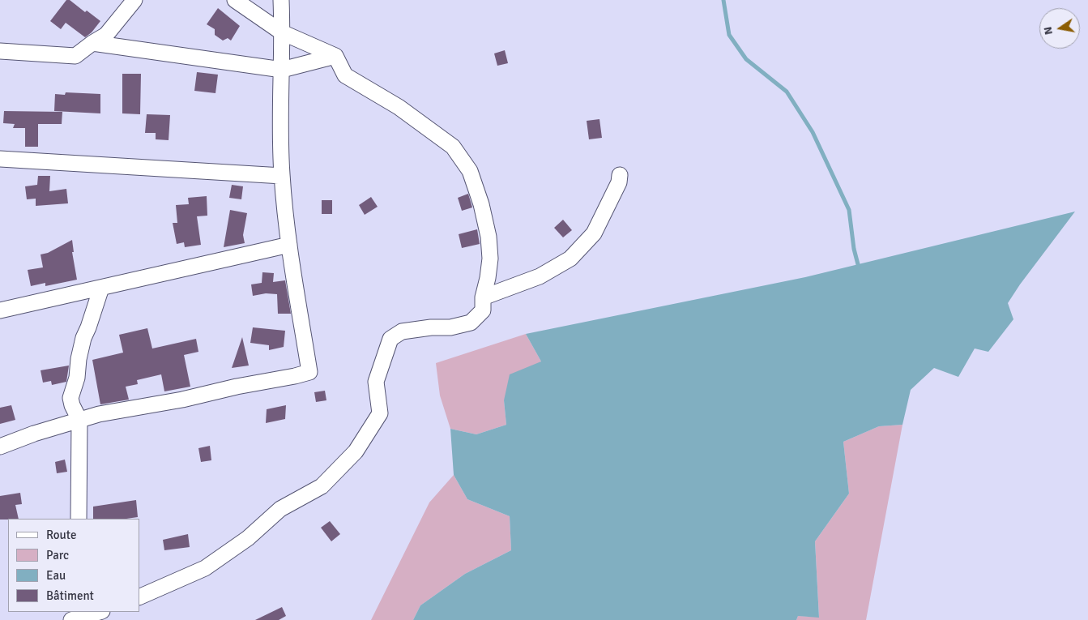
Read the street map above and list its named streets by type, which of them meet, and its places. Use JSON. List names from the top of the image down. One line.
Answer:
{"legend":["Route","Parc","Eau","Bâtiment"],"north":"left"}
